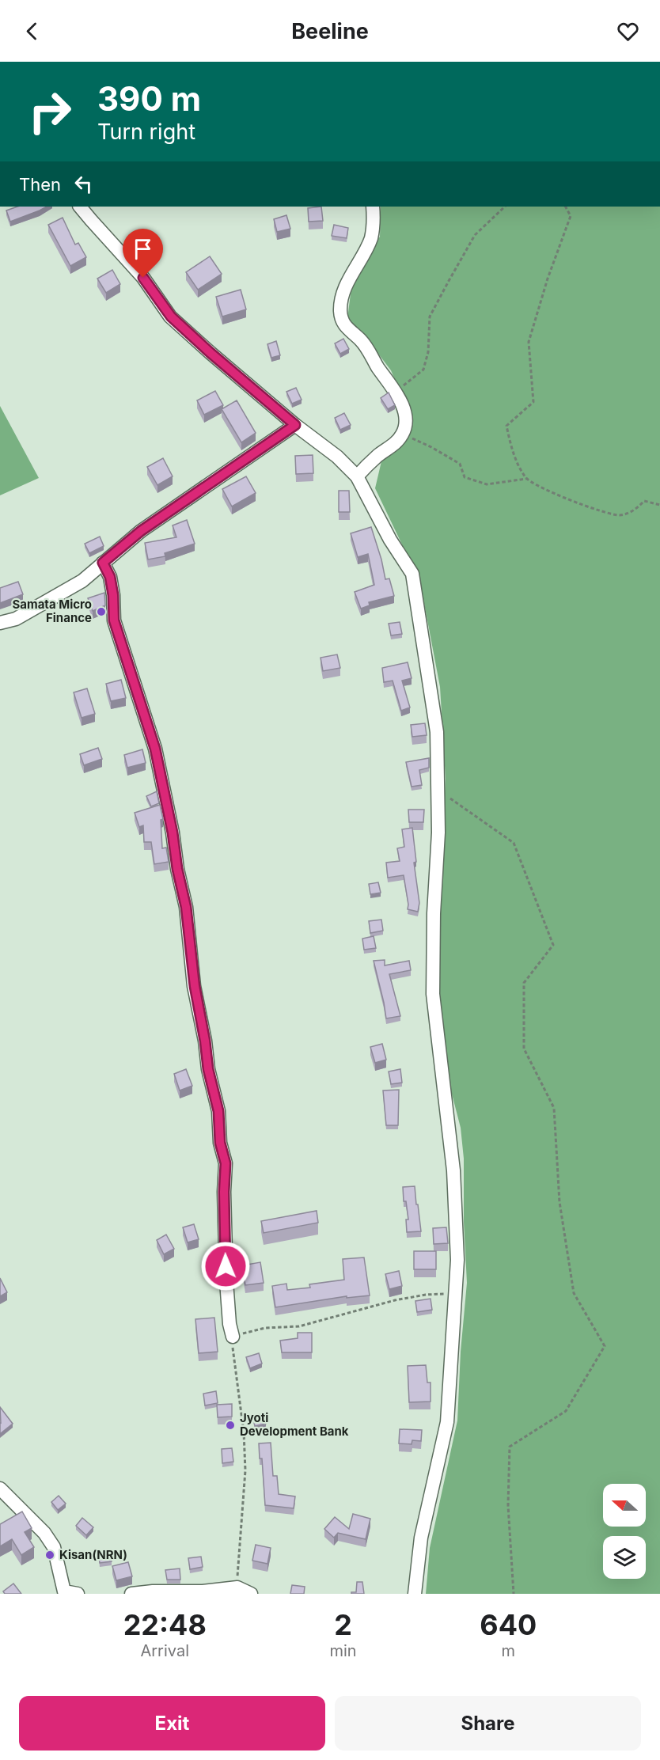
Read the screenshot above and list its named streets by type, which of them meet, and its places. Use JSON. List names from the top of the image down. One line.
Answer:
{"places":["Samata Micro Finance","Jyoti Development Bank","Kisan(NRN)"],"north":"left","page":{"header":"Beeline","turn":["390 m","Turn right"],"then":"Then","eta":["22:48","Arrival","2","min","640","m"],"buttons":["Exit","Share"]}}
